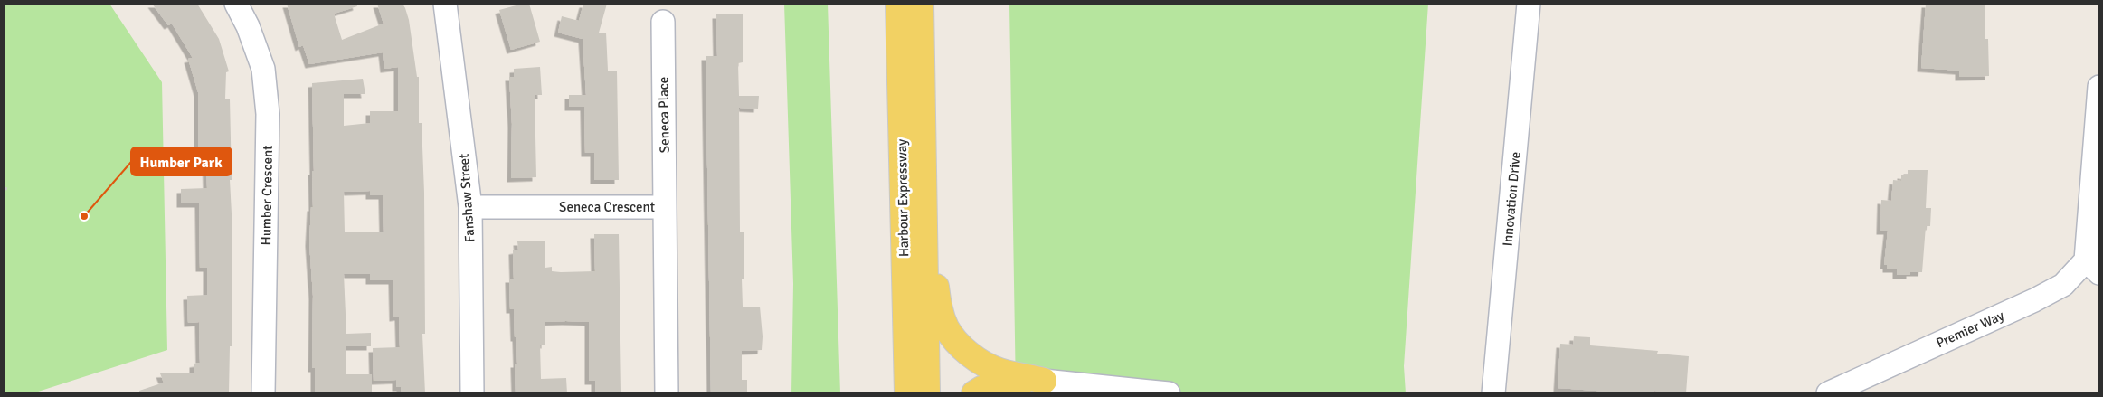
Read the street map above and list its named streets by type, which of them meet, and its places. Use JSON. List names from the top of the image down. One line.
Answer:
{"streets":{"main road":["Harbour Expressway"],"street":["Seneca Place","Humber Crescent","Fanshaw Street","Innovation Drive","Seneca Crescent","Premier Way"]},"crossings":[["Seneca Place","Seneca Crescent"],["Fanshaw Street","Seneca Crescent"]],"places":["Humber Park"]}
